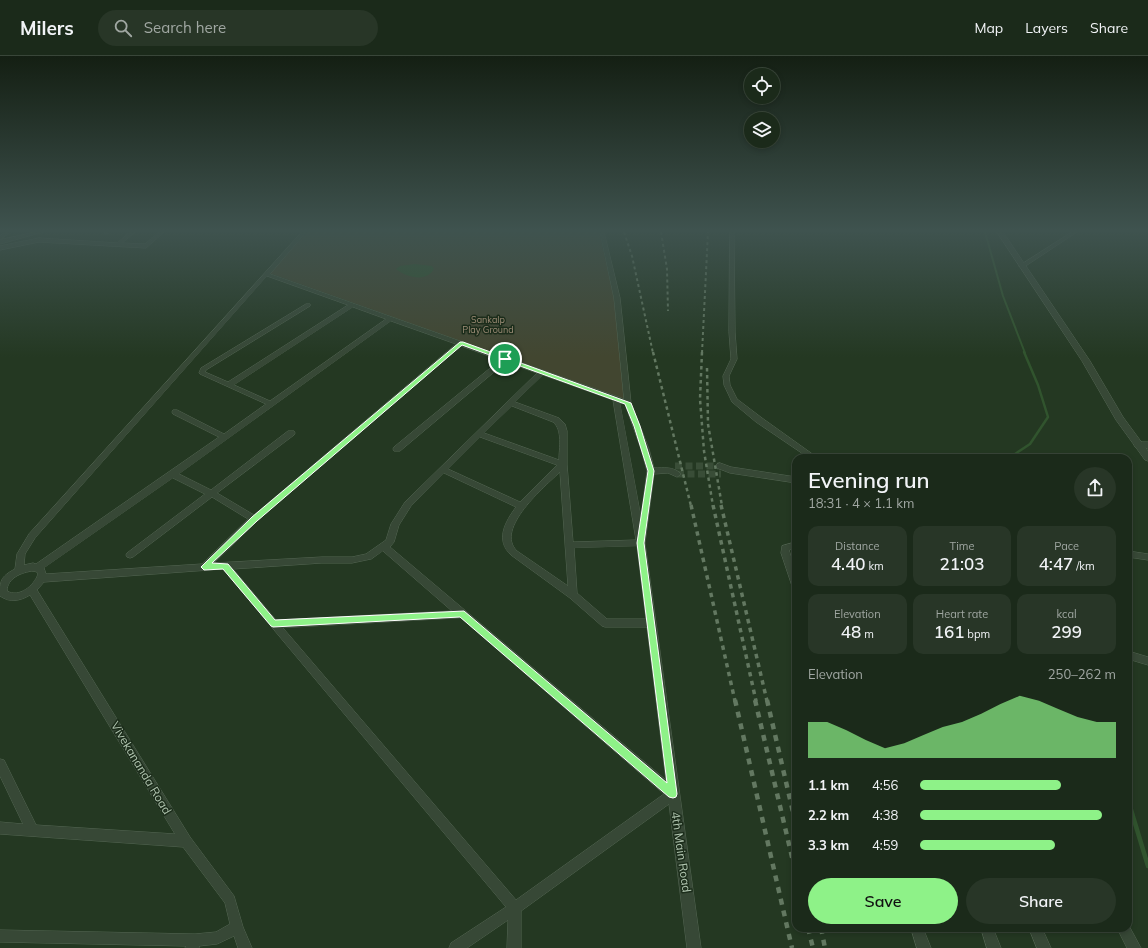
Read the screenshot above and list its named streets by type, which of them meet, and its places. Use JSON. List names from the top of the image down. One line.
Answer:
{"streets":{"street":["Vivekananda Road","4th Main Road"]},"parks":["Sankalp Play Ground"],"page":{"header":"Milers","search":"Search here","nav":["Map","Layers","Share"],"heading":["Evening run","18:31 · 4 × 1.1 km"],"stats":[["Distance","4.40 km"],["Time","21:03"],["Pace","4:47 /km"],["Elevation","48 m"],["Heart rate","161 bpm"],["kcal","299"]],"chart":["Elevation","250–262 m"],"list":[{"name":"1.1 km","note":"4:56"},{"name":"2.2 km","note":"4:38"},{"name":"3.3 km","note":"4:59"}],"buttons":["Save","Share"]}}
